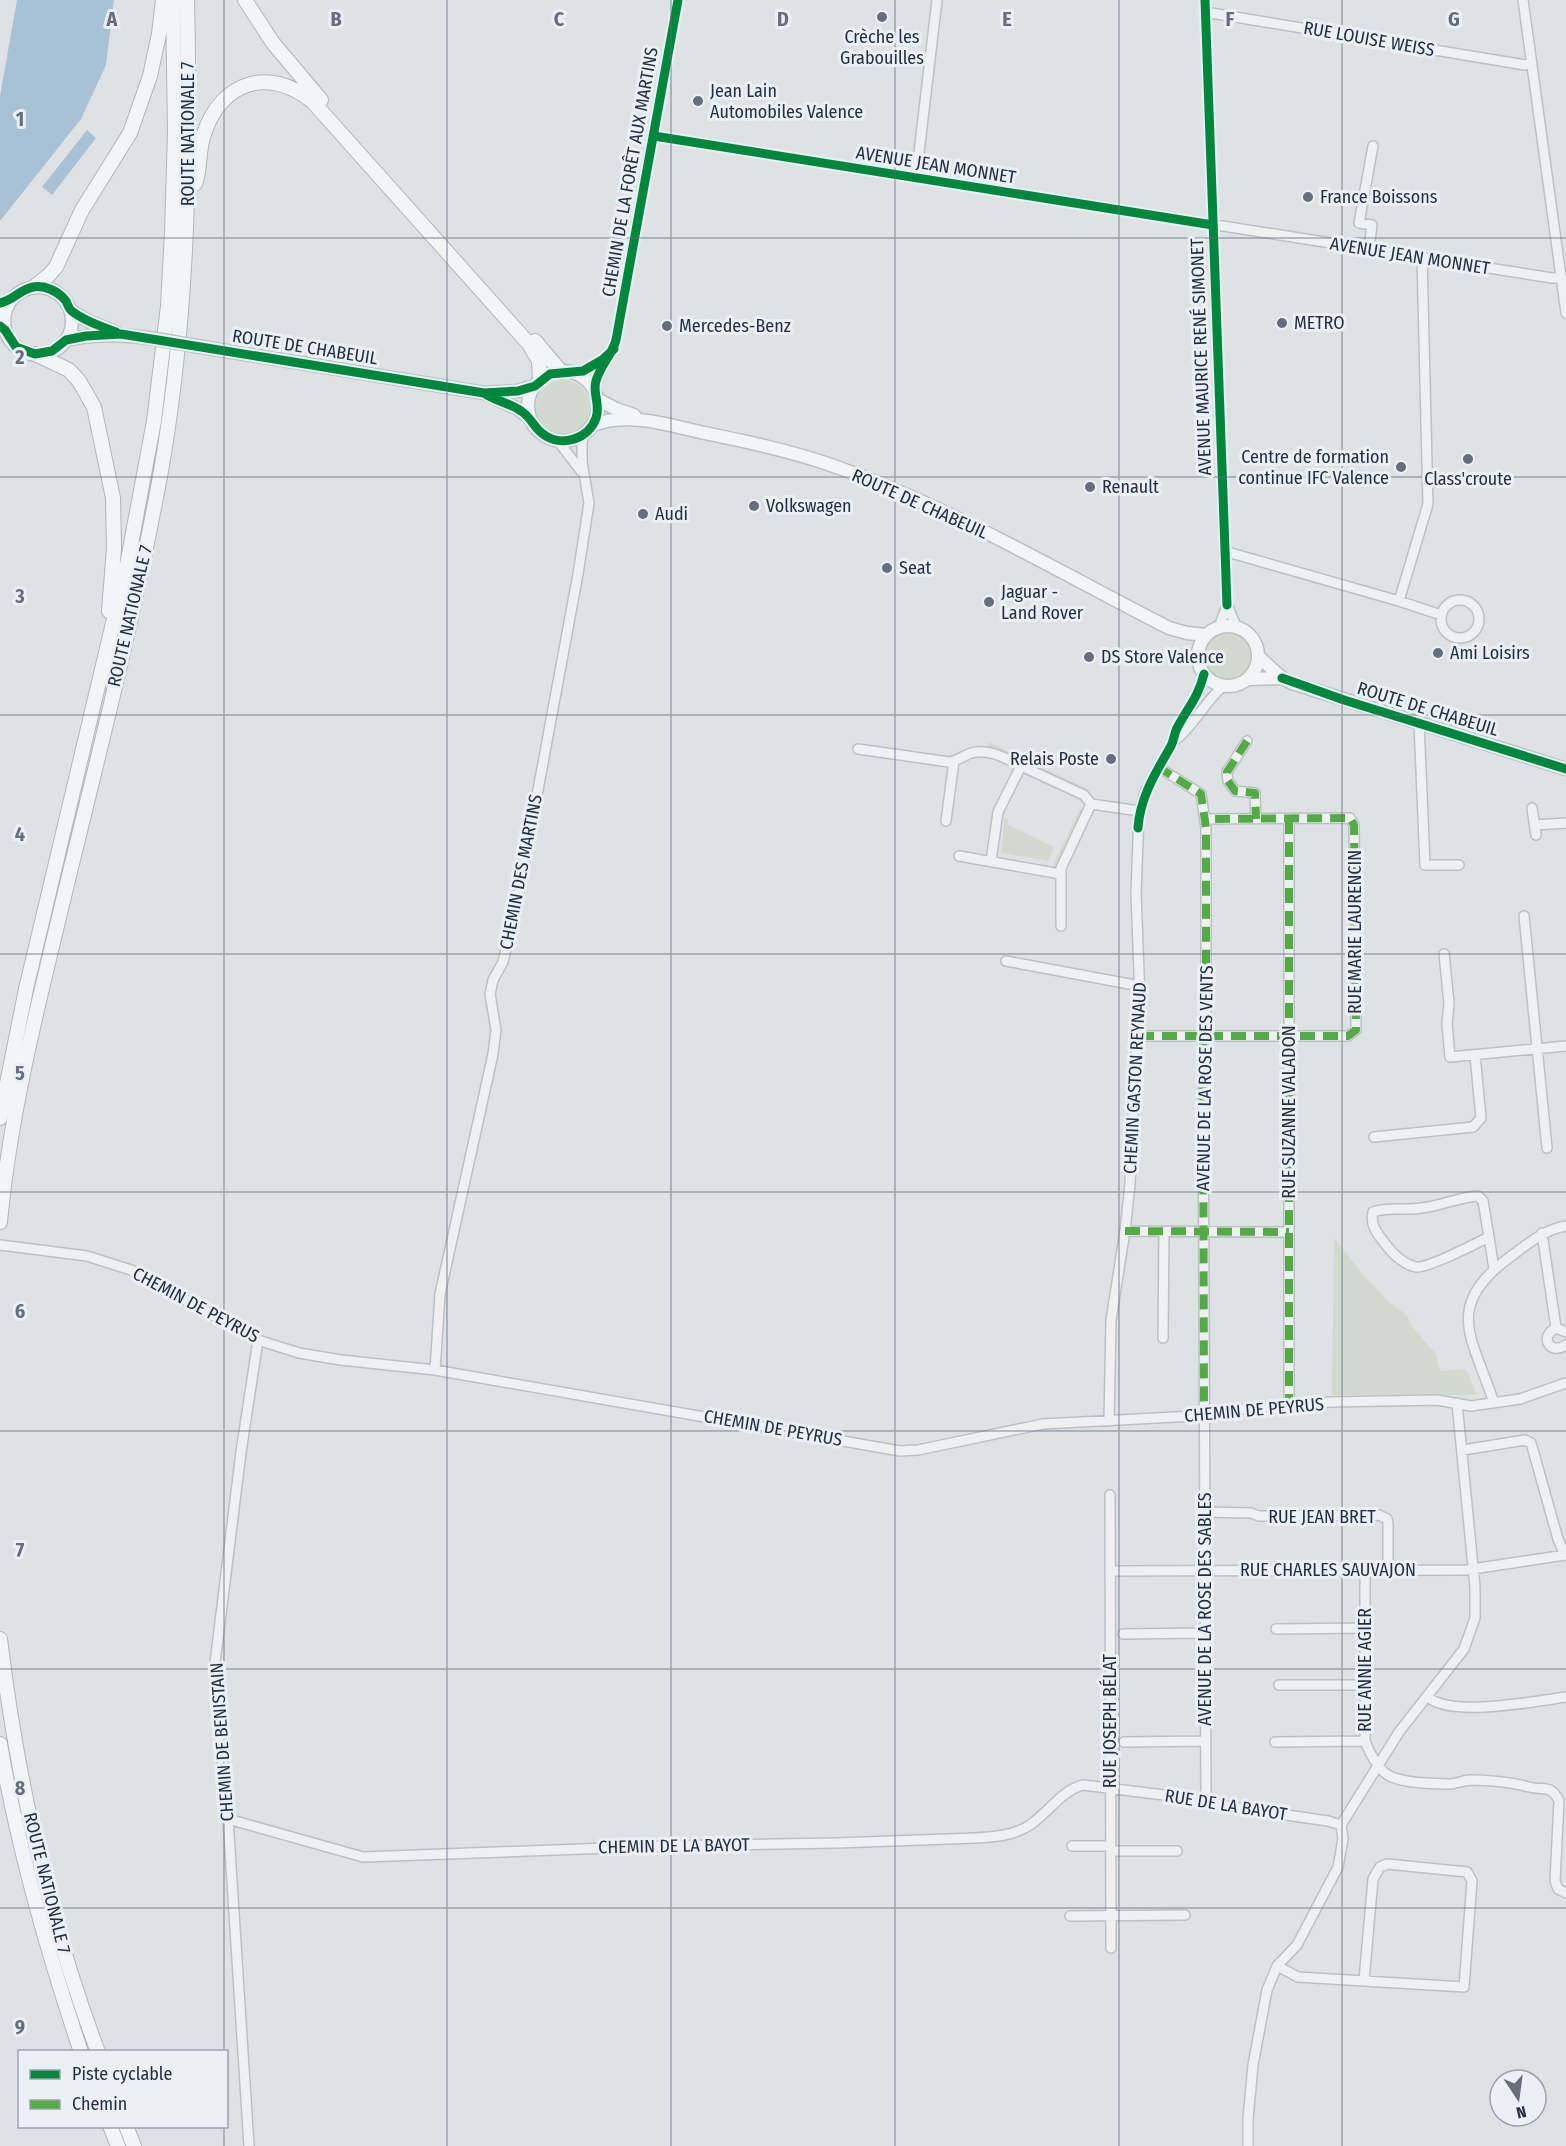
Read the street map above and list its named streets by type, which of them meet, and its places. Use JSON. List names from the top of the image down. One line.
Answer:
{"streets":{"highway":["ROUTE NATIONALE 7"],"main road":["ROUTE DE CHABEUIL"],"street":["RUE LOUISE WEISS","AVENUE JEAN MONNET","CHEMIN DE LA FORÊT AUX MARTINS","AVENUE MAURICE RENÉ SIMONET","CHEMIN DES MARTINS","RUE MARIE LAURENCIN","CHEMIN GASTON REYNAUD","AVENUE DE LA ROSE DES VENTS","RUE SUZANNE VALADON","CHEMIN DE PEYRUS","RUE JEAN BRET","RUE CHARLES SAUVAJON","AVENUE DE LA ROSE DES SABLES","RUE ANNIE AGIER","RUE JOSEPH BÉLAT","CHEMIN DE BENISTAIN","RUE DE LA BAYOT","CHEMIN DE LA BAYOT"]},"crossings":[["RUE LOUISE WEISS","AVENUE MAURICE RENÉ SIMONET"],["AVENUE JEAN MONNET","CHEMIN DE LA FORÊT AUX MARTINS"],["AVENUE JEAN MONNET","AVENUE MAURICE RENÉ SIMONET"],["CHEMIN DE LA FORÊT AUX MARTINS","CHEMIN DES MARTINS"],["ROUTE DE CHABEUIL","AVENUE MAURICE RENÉ SIMONET"],["ROUTE DE CHABEUIL","CHEMIN GASTON REYNAUD"],["AVENUE MAURICE RENÉ SIMONET","CHEMIN GASTON REYNAUD"],["CHEMIN DES MARTINS","CHEMIN DE PEYRUS"],["RUE MARIE LAURENCIN","CHEMIN GASTON REYNAUD"],["RUE MARIE LAURENCIN","AVENUE DE LA ROSE DES VENTS"],["RUE MARIE LAURENCIN","RUE SUZANNE VALADON"],["CHEMIN GASTON REYNAUD","AVENUE DE LA ROSE DES VENTS"],["CHEMIN GASTON REYNAUD","CHEMIN DE PEYRUS"],["AVENUE DE LA ROSE DES VENTS","CHEMIN DE PEYRUS"],["AVENUE DE LA ROSE DES VENTS","AVENUE DE LA ROSE DES SABLES"],["RUE SUZANNE VALADON","CHEMIN DE PEYRUS"],["CHEMIN DE PEYRUS","AVENUE DE LA ROSE DES SABLES"],["CHEMIN DE PEYRUS","CHEMIN DE BENISTAIN"],["RUE JEAN BRET","RUE CHARLES SAUVAJON"],["RUE JEAN BRET","AVENUE DE LA ROSE DES SABLES"],["RUE CHARLES SAUVAJON","AVENUE DE LA ROSE DES SABLES"],["RUE CHARLES SAUVAJON","RUE ANNIE AGIER"],["RUE CHARLES SAUVAJON","RUE JOSEPH BÉLAT"],["AVENUE DE LA ROSE DES SABLES","RUE DE LA BAYOT"],["RUE JOSEPH BÉLAT","RUE DE LA BAYOT"],["RUE JOSEPH BÉLAT","CHEMIN DE LA BAYOT"],["CHEMIN DE BENISTAIN","CHEMIN DE LA BAYOT"],["RUE DE LA BAYOT","CHEMIN DE LA BAYOT"]],"places":["Crèche les Grabouilles","Jean Lain Automobiles Valence","France Boissons","METRO","Mercedes-Benz","Class'croute","Centre de formation continue IFC Valence","Renault","Volkswagen","Audi","Seat","Jaguar - Land Rover","Ami Loisirs","DS Store Valence","Relais Poste"],"legend":["Piste cyclable","Chemin"],"north":"bottom","grid":{"columns":["A","B","C","D","E","F","G"],"rows":["1","2","3","4","5","6","7","8","9"]}}
